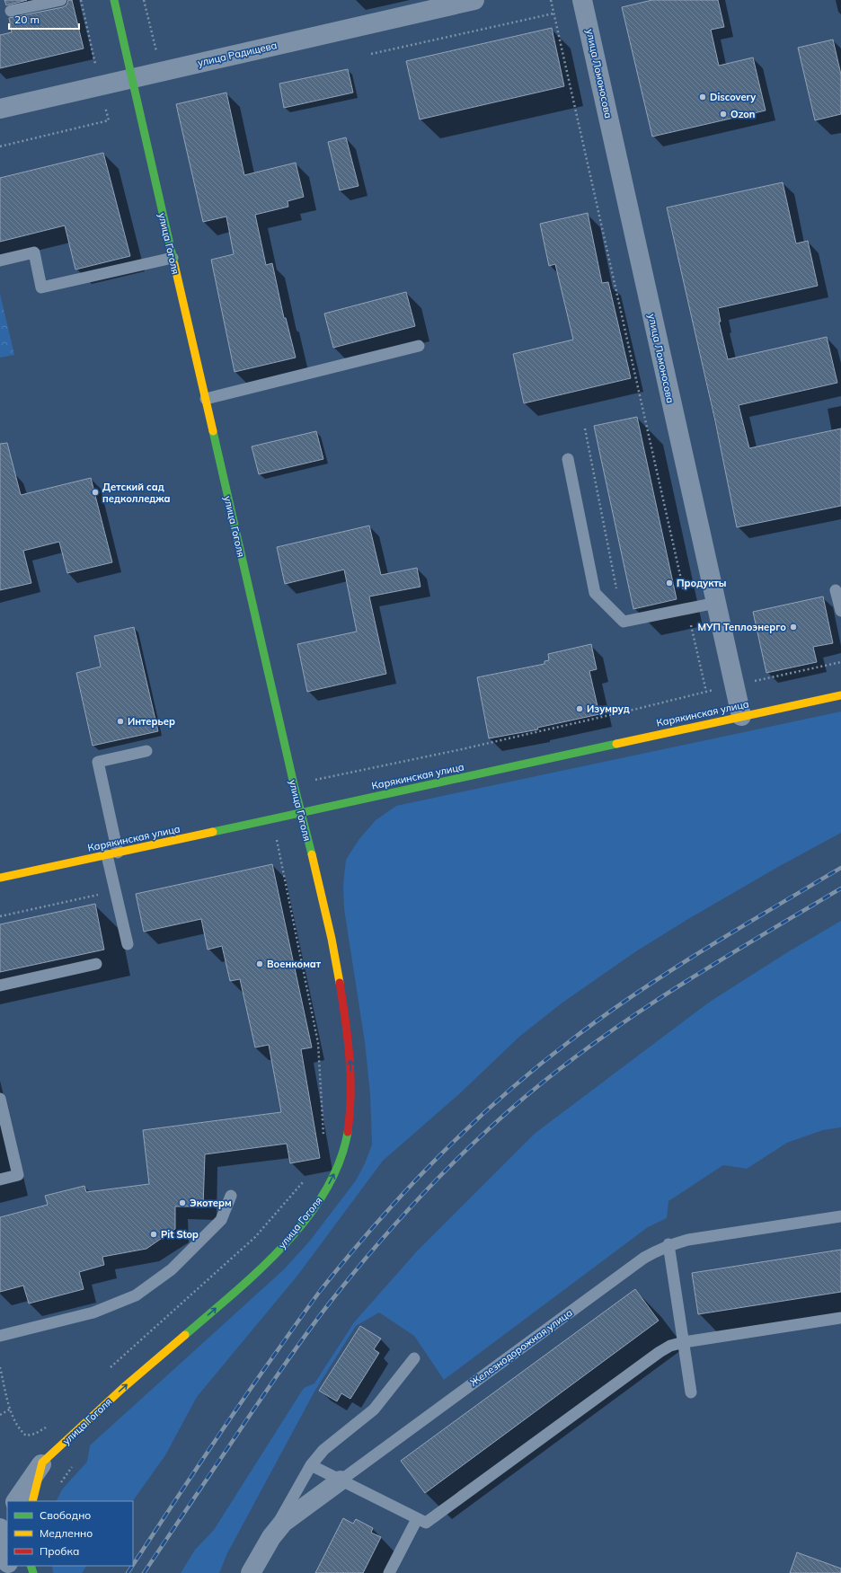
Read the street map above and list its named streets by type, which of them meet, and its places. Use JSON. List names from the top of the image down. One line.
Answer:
{"streets":{"street":["улица Радищева","улица Ломоносова","улица Гоголя","Карякинская улица","Железнодорожная улица"]},"crossings":[["улица Радищева","улица Гоголя"],["улица Ломоносова","Карякинская улица"],["улица Гоголя","Карякинская улица"]],"one_way":["улица Гоголя"],"places":["Discovery","Ozon","Детский сад педколледжа","Продукты","МУП Теплоэнерго","Изумруд","Интерьер","Военкомат","Экотерм","Pit Stop"],"legend":["Свободно","Медленно","Пробка"],"scale_bar":"20 m"}
